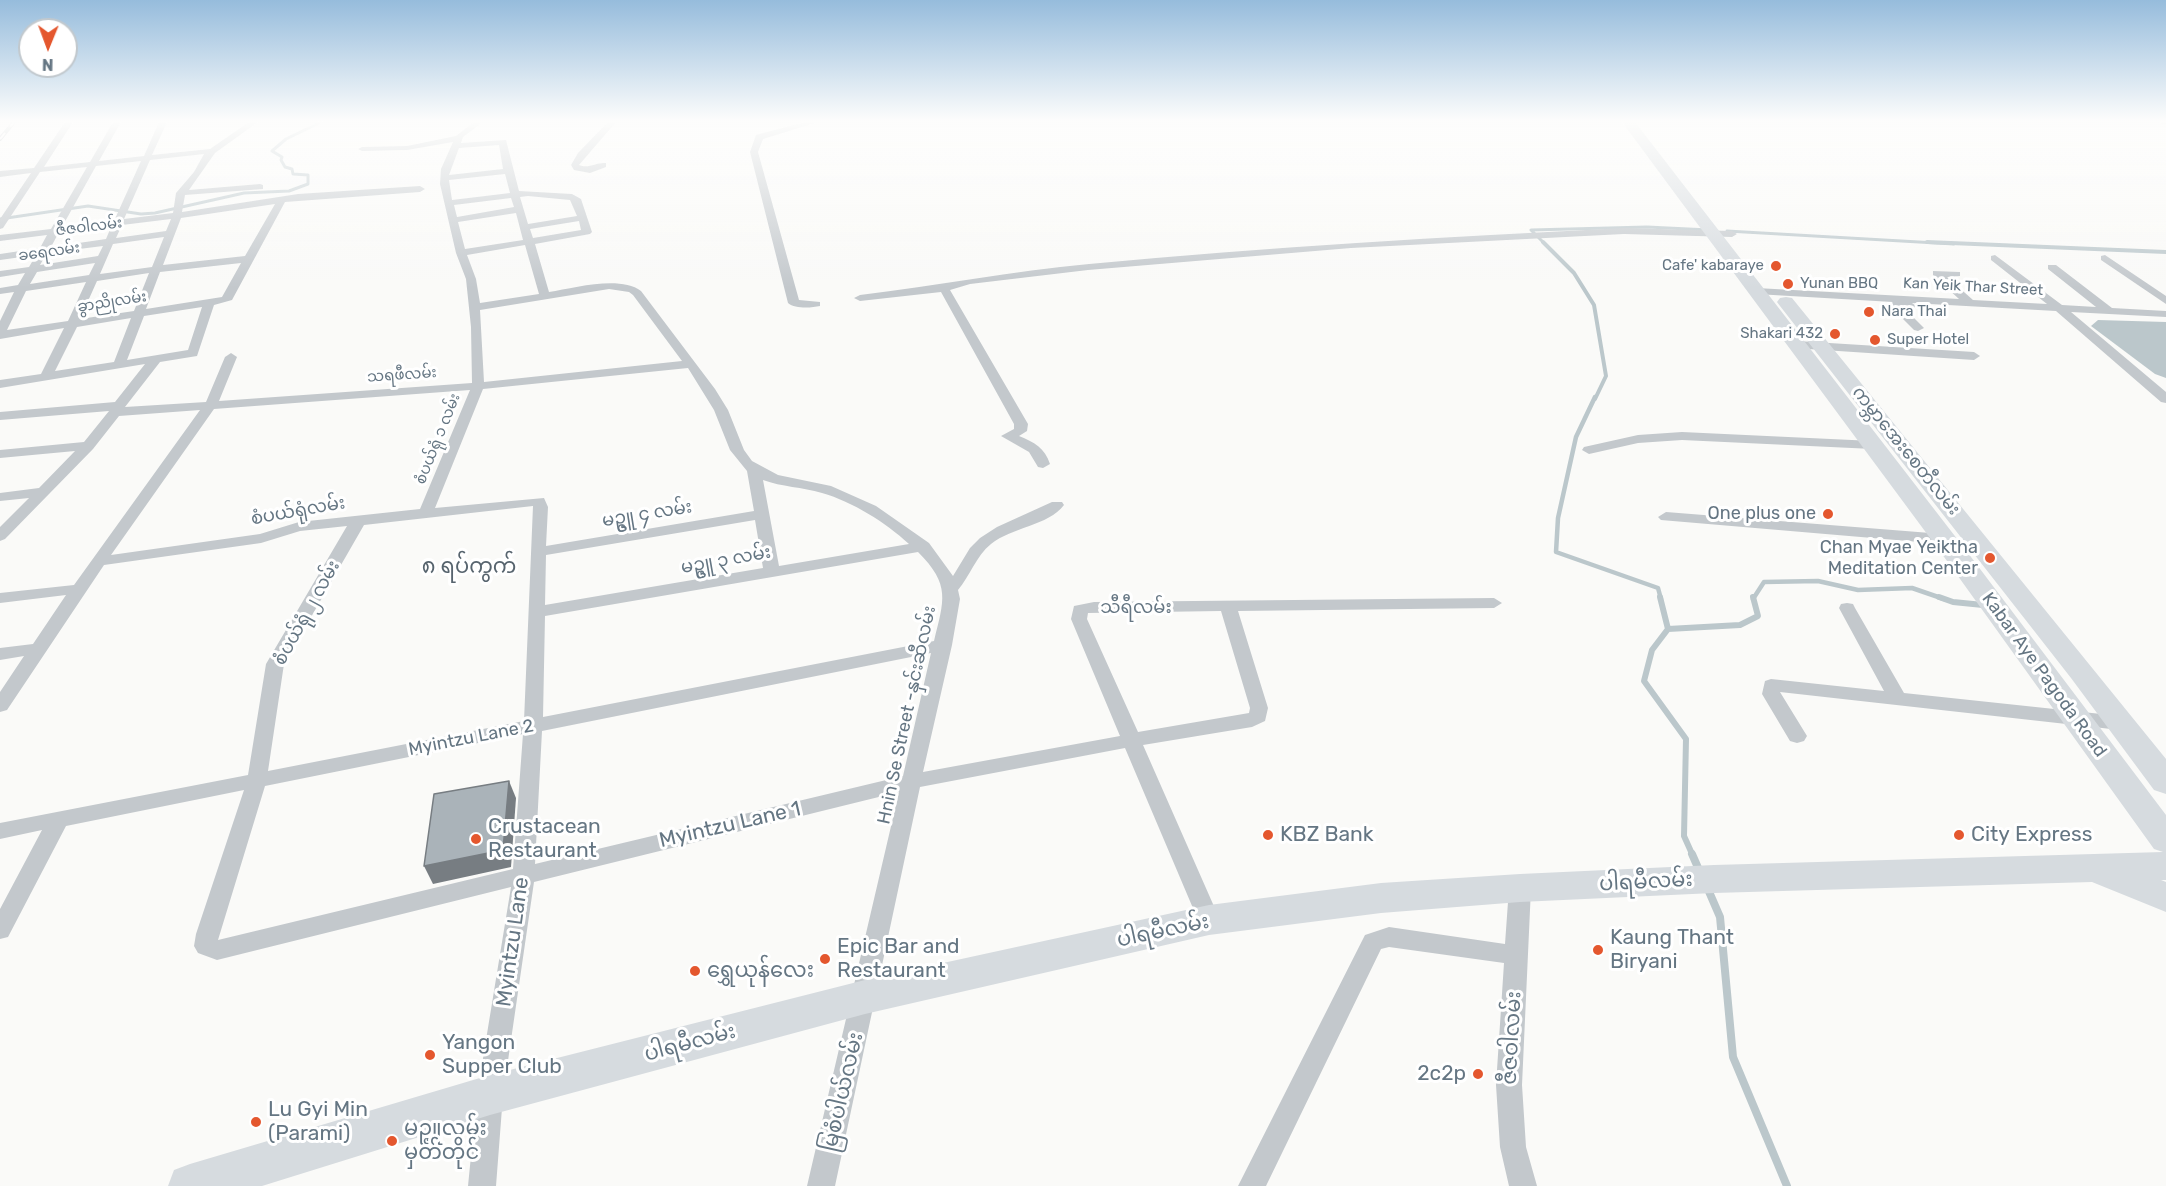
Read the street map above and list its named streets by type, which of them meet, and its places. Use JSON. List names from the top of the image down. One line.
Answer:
{"streets":{"main road":["ကမ္ဘာအေးစေတီလမ်း","Kabar Aye Pagoda Road","ပါရမီလမ်း"],"street":["ဇီဇဝါလမ်း","ခရေလမ်း","Kan Yeik Thar Street","ခွာညိုလမ်း","သရဖီလမ်း","စံပယ်ရုံ ၁ လမ်း","စံပယ်ရုံလမ်း","မဥ္ဇူ ၄ လမ်း","မဥ္ဇူ ၃ လမ်း","သီရီလမ်း","စံပယ်ရုံ ၂ လမ်း","Hnin Se Street -နှင်းဆီလမ်း","Myintzu Lane 2","Myintzu Lane 1","Myintzu Lane","မြစံပါယ်လမ်း"]},"crossings":[["ဇီဇဝါလမ်း","ပါရမီလမ်း"],["Kan Yeik Thar Street","ကမ္ဘာအေးစေတီလမ်း"],["Kan Yeik Thar Street","Kabar Aye Pagoda Road"],["သရဖီလမ်း","စံပယ်ရုံ ၁ လမ်း"],["စံပယ်ရုံ ၁ လမ်း","စံပယ်ရုံလမ်း"],["ကမ္ဘာအေးစေတီလမ်း","Kabar Aye Pagoda Road"],["စံပယ်ရုံလမ်း","စံပယ်ရုံ ၂ လမ်း"],["စံပယ်ရုံလမ်း","Myintzu Lane"],["မဥ္ဇူ ၄ လမ်း","Myintzu Lane"],["မဥ္ဇူ ၃ လမ်း","Hnin Se Street -နှင်းဆီလမ်း"],["မဥ္ဇူ ၃ လမ်း","Myintzu Lane"],["သီရီလမ်း","Myintzu Lane 1"],["သီရီလမ်း","ပါရမီလမ်း"],["စံပယ်ရုံ ၂ လမ်း","Myintzu Lane 2"],["စံပယ်ရုံ ၂ လမ်း","Myintzu Lane 1"],["Hnin Se Street -နှင်းဆီလမ်း","Myintzu Lane 2"],["Hnin Se Street -နှင်းဆီလမ်း","Myintzu Lane 1"],["Hnin Se Street -နှင်းဆီလမ်း","ပါရမီလမ်း"],["Hnin Se Street -နှင်းဆီလမ်း","မြစံပါယ်လမ်း"],["Myintzu Lane 2","Myintzu Lane"],["Myintzu Lane 1","Myintzu Lane"],["ပါရမီလမ်း","Myintzu Lane"],["ပါရမီလမ်း","မြစံပါယ်လမ်း"]],"districts":["၈ ရပ်ကွက်"],"places":["Cafe' kabaraye","Yunan BBQ","Nara Thai","Shakari 432","Super Hotel","One plus one","Chan Myae Yeiktha Meditation Center","KBZ Bank","City Express","Crustacean Restaurant","Kaung Thant Biryani","Epic Bar and Restaurant","ရွှေယုန်လေး","Yangon Supper Club","2c2p","Lu Gyi Min (Parami)","မဉ္ဇူလမ်း မှတ်တိုင်"],"north":"bottom"}
